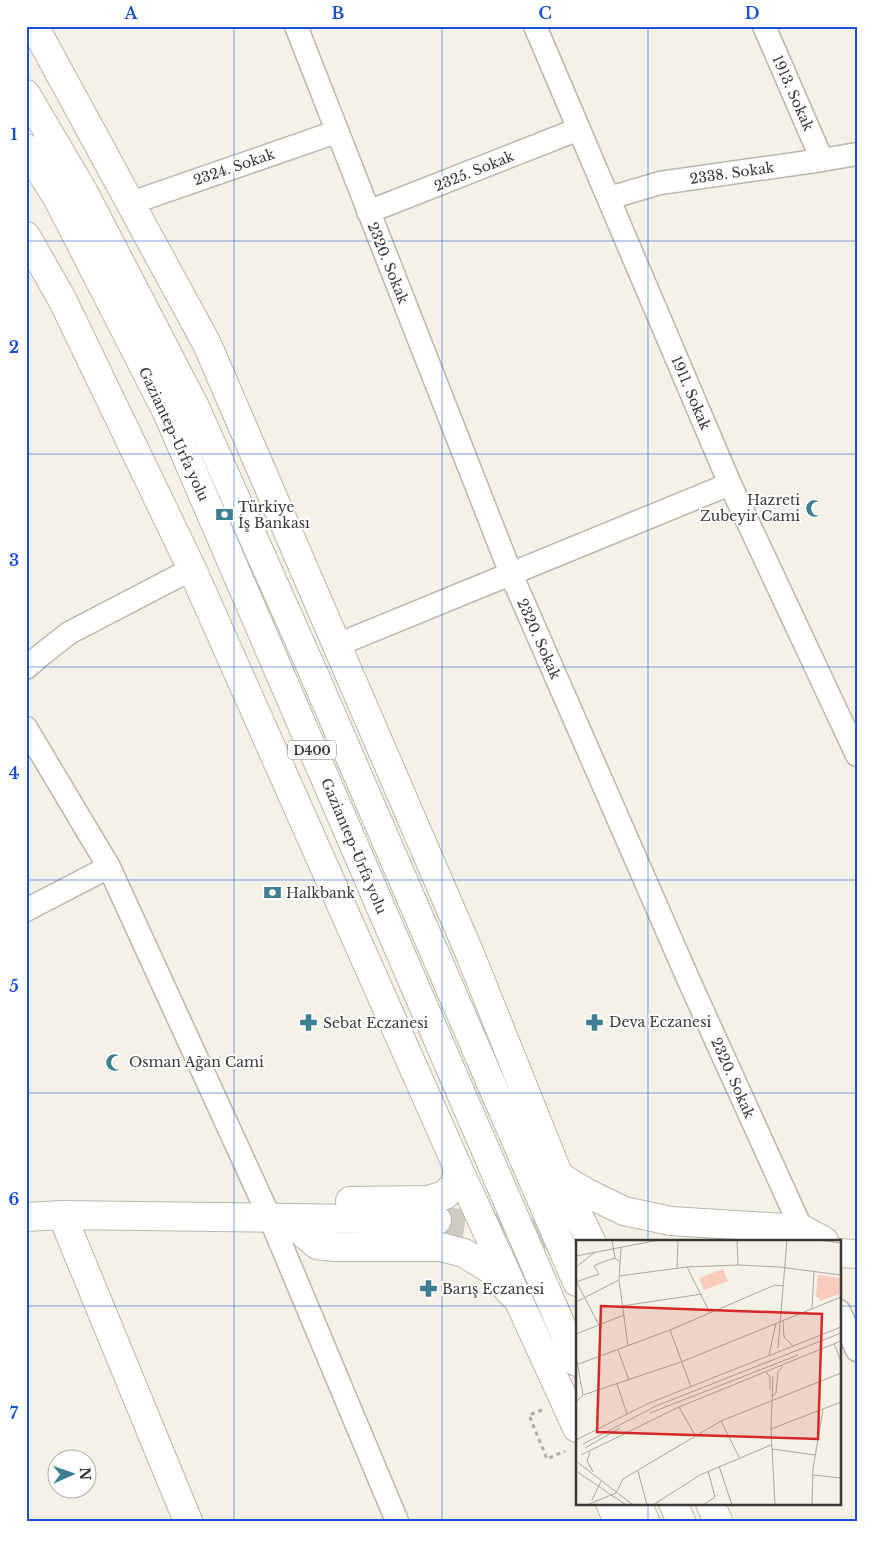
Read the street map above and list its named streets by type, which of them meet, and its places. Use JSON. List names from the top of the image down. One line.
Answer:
{"streets":{"main road":["Gaziantep-Urfa yolu","D400"],"street":["1913. Sokak","2324. Sokak","2325. Sokak","2338. Sokak","2320. Sokak","1911. Sokak"]},"crossings":[["1913. Sokak","2338. Sokak"],["2324. Sokak","2320. Sokak"],["2325. Sokak","2320. Sokak"],["2325. Sokak","1911. Sokak"],["2338. Sokak","1911. Sokak"]],"places":{"mosque":["Hazreti Zubeyir Cami","Osman Ağan Cami"],"bank":["Türkiye İş Bankası","Halkbank"],"pharmacy":["Deva Eczanesi","Sebat Eczanesi","Barış Eczanesi"]},"north":"right","grid":{"columns":["A","B","C","D"],"rows":["1","2","3","4","5","6","7"]}}
